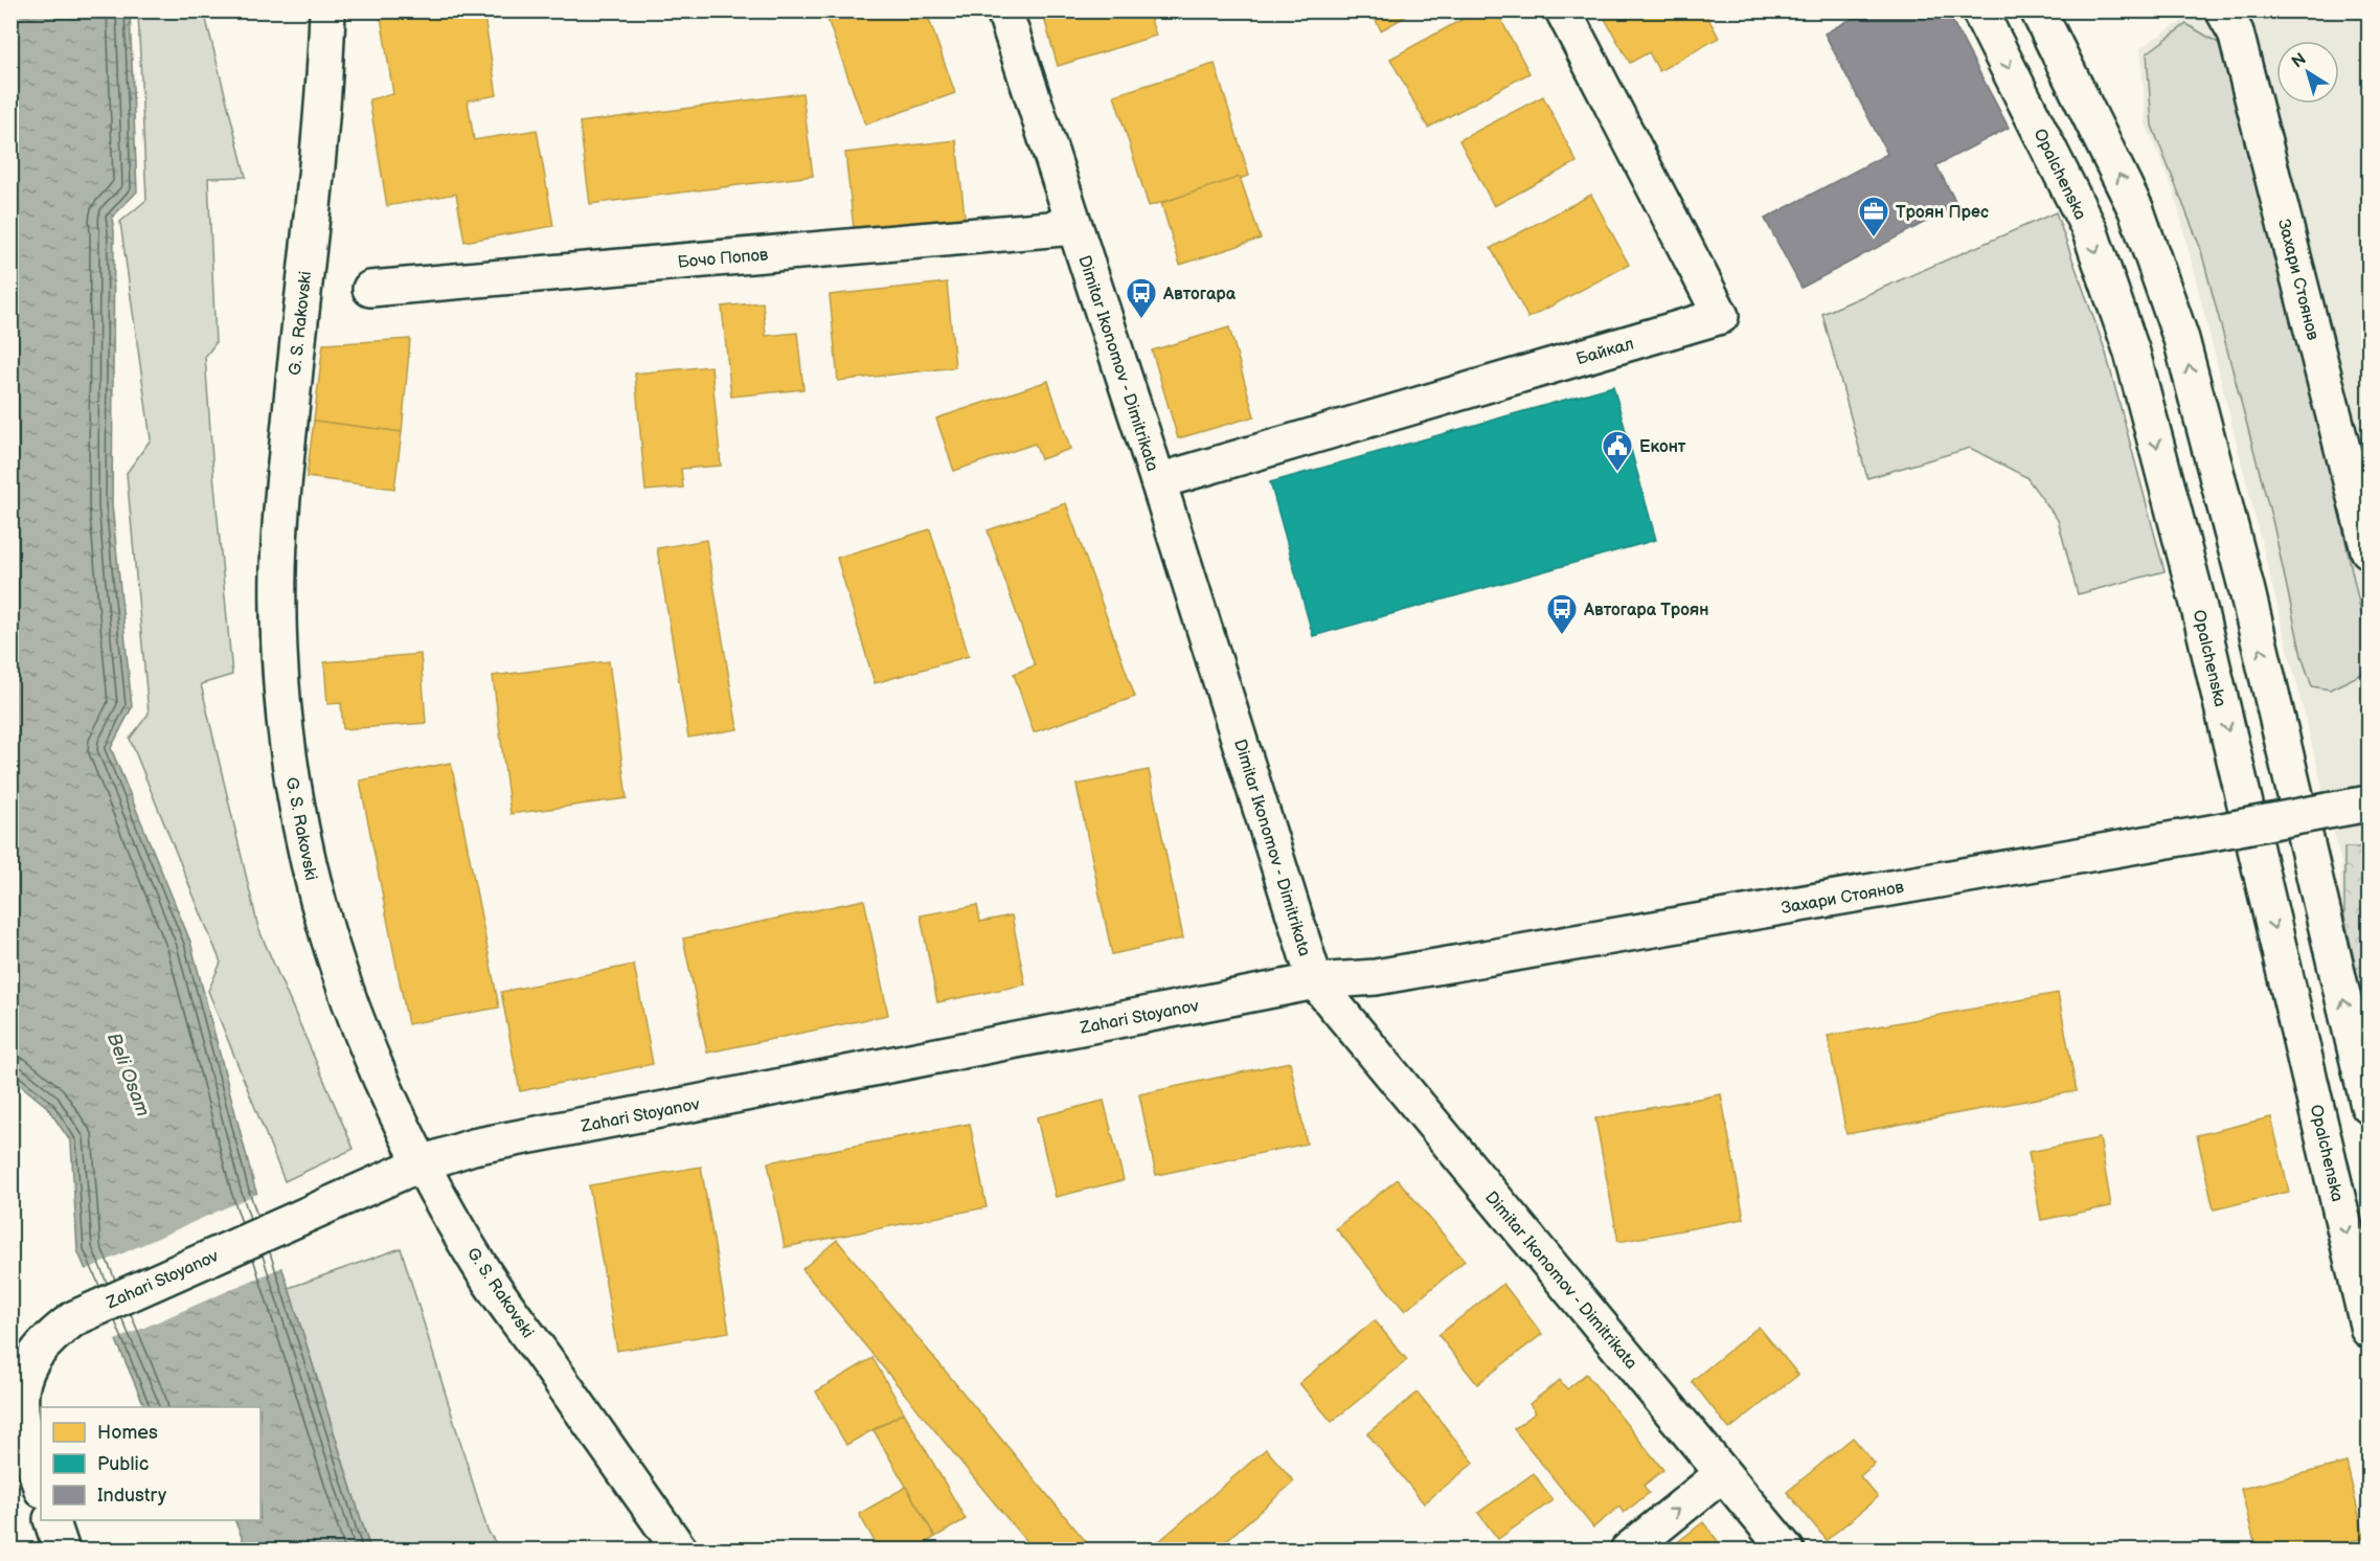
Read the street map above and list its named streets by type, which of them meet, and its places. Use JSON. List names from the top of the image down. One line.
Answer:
{"streets":{"street":["Opalchenska","Бочо Попов","Захари Стоянов","G. S. Rakovski","Байкал","Dimitar Ikonomov - Dimitrikata","Zahari Stoyanov"]},"crossings":[["Бочо Попов","Dimitar Ikonomov - Dimitrikata"],["Захари Стоянов","Dimitar Ikonomov - Dimitrikata"],["Захари Стоянов","Zahari Stoyanov"],["G. S. Rakovski","Zahari Stoyanov"],["Байкал","Dimitar Ikonomov - Dimitrikata"],["Dimitar Ikonomov - Dimitrikata","Zahari Stoyanov"]],"water":["Beli Osam"],"places":{"office":["Троян Прес"],"bus stop":["Автогара","Автогара Троян"],"public building":["Еконт"]},"legend":["Homes","Public","Industry"],"north":"top left"}
